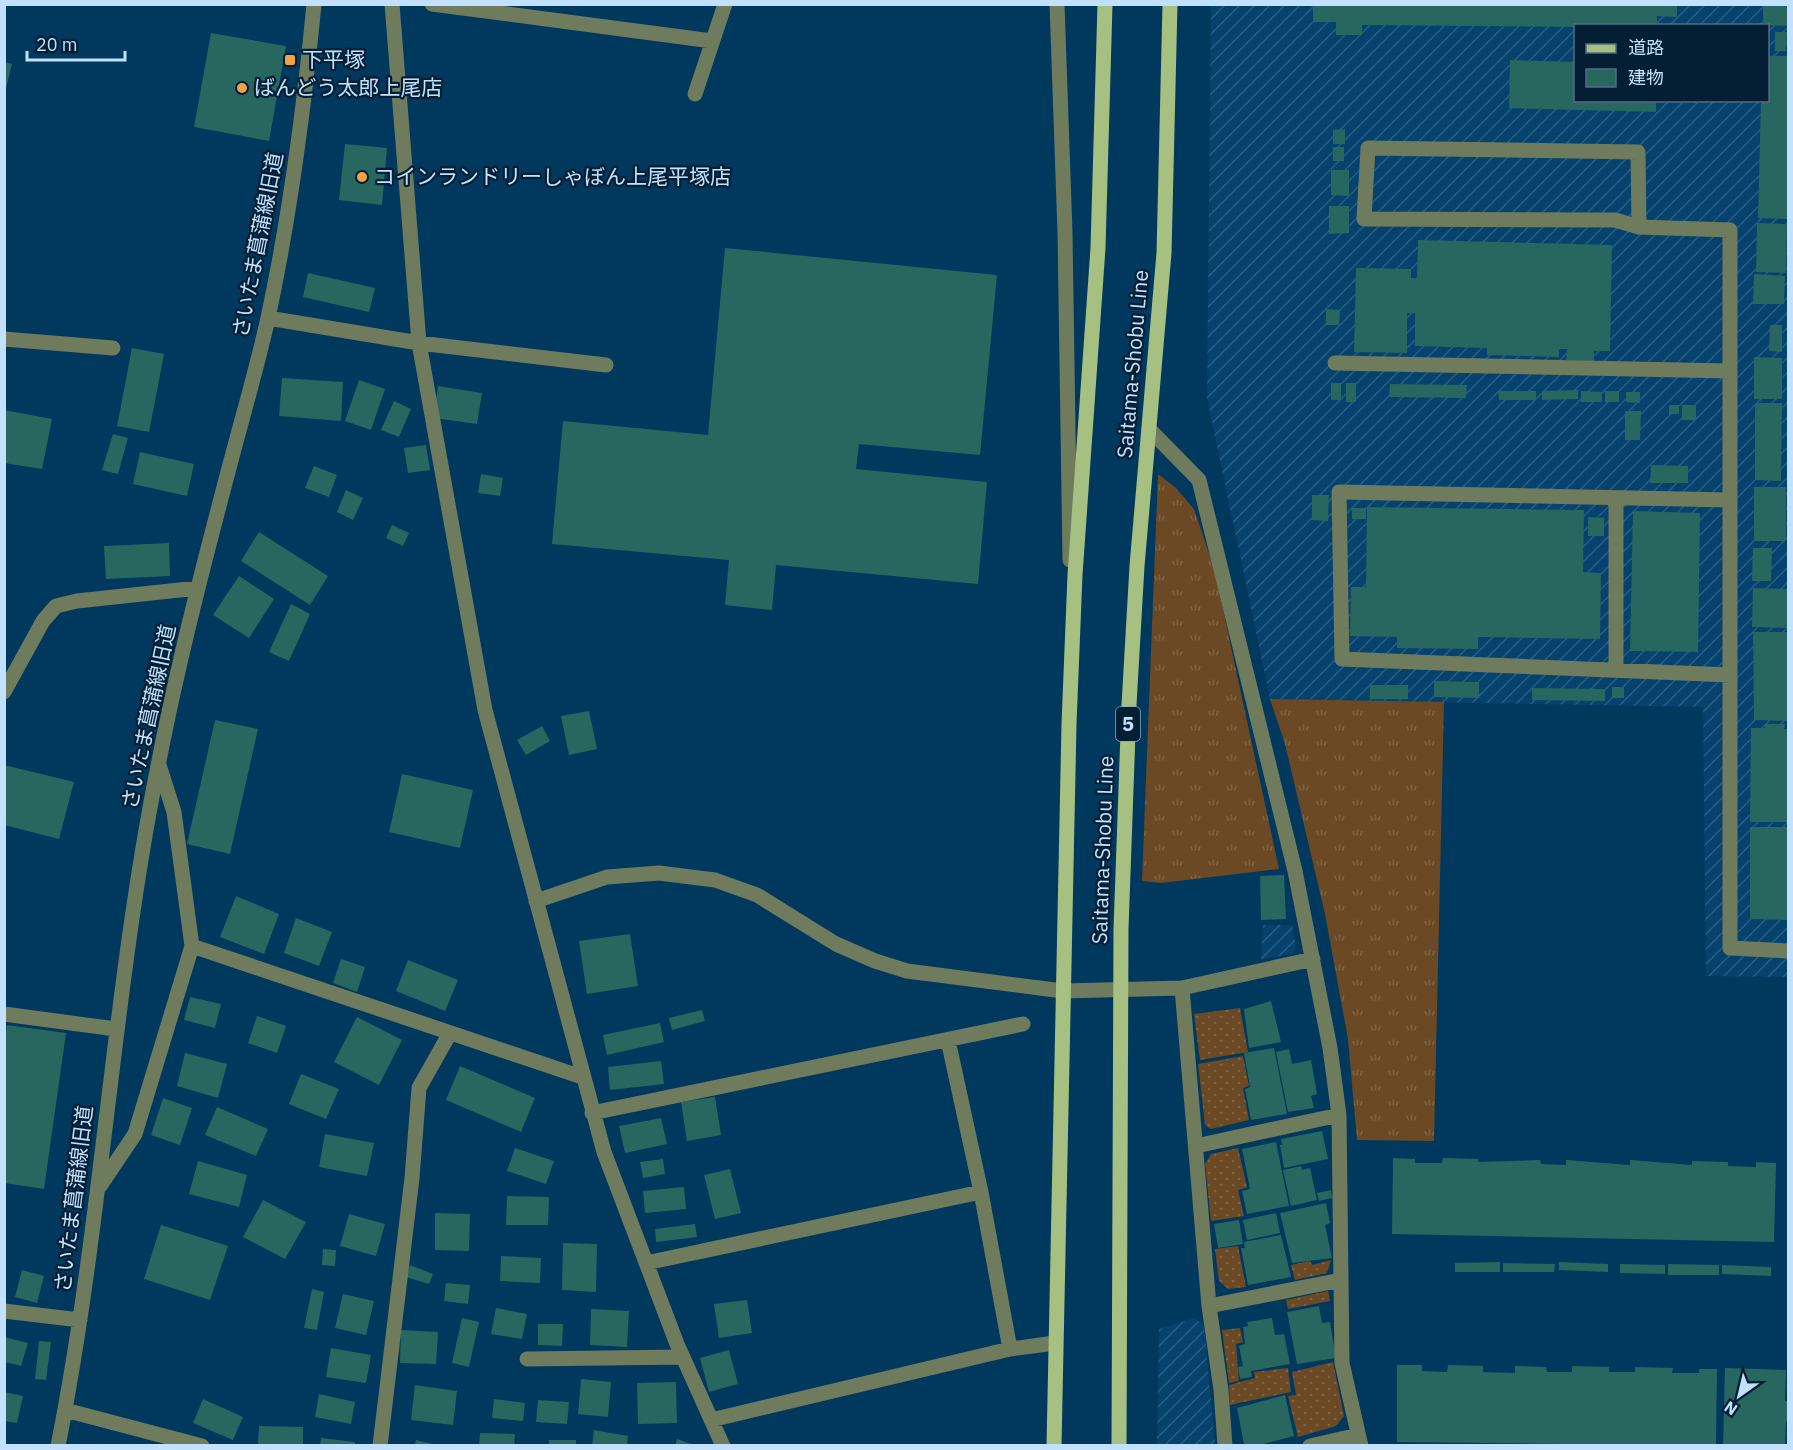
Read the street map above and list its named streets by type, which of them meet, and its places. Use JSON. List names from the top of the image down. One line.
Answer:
{"streets":{"main road":["Saitama-Shobu Line","5"],"street":["さいたま菖蒲線旧道"]},"places":{"transit":["下平塚"],"other":["ばんどう太郎上尾店","コインランドリーしゃぼん上尾平塚店"]},"legend":["道路","建物"],"scale_bar":"20 m","north":"bottom left"}
